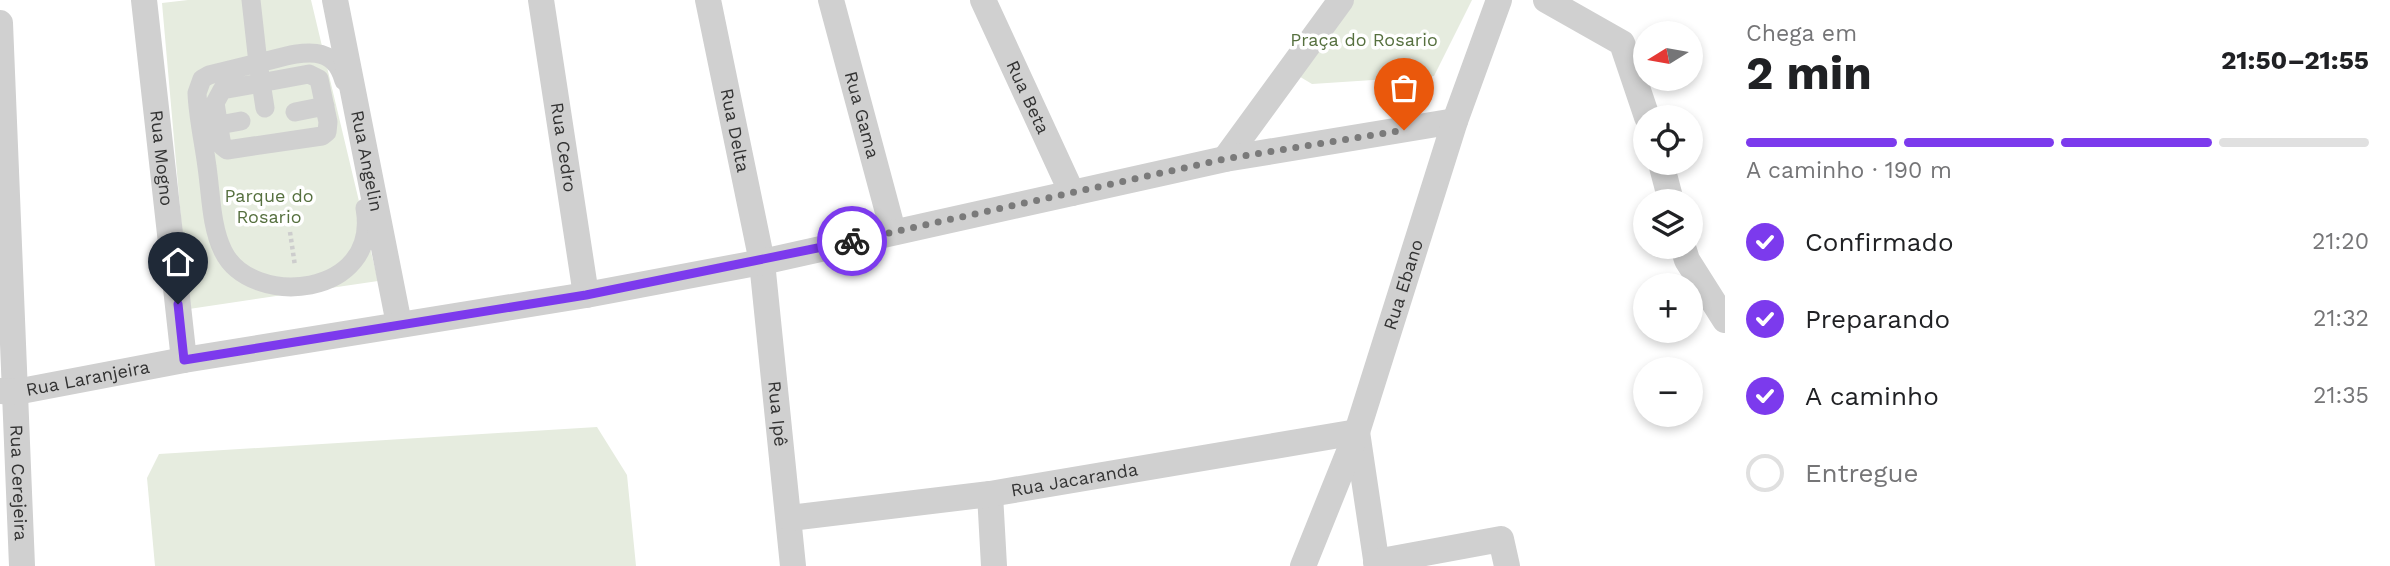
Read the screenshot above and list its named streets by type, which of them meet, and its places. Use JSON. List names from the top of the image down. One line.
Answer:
{"streets":{"street":["Rua Beta","Rua Gama","Rua Delta","Rua Cedro","Rua Mogno","Rua Angelin","Rua Ebano","Rua Laranjeira","Rua Ipê","Rua Jacaranda","Rua Cerejeira"]},"crossings":[["Rua Beta","Rua Laranjeira"],["Rua Gama","Rua Laranjeira"],["Rua Delta","Rua Laranjeira"],["Rua Delta","Rua Ipê"],["Rua Cedro","Rua Laranjeira"],["Rua Mogno","Rua Laranjeira"],["Rua Angelin","Rua Laranjeira"],["Rua Ebano","Rua Laranjeira"],["Rua Ebano","Rua Jacaranda"],["Rua Laranjeira","Rua Ipê"],["Rua Laranjeira","Rua Cerejeira"],["Rua Ipê","Rua Jacaranda"]],"parks":["Praça do Rosario","Parque do Rosario"],"north":"left","page":{"heading":["2 min","Chega em","21:50–21:55"],"map_buttons":["+","−"],"bar":"A caminho · 190 m","list":[["Confirmado","21:20"],["Preparando","21:32"],["A caminho","21:35"],"Entregue"]}}
